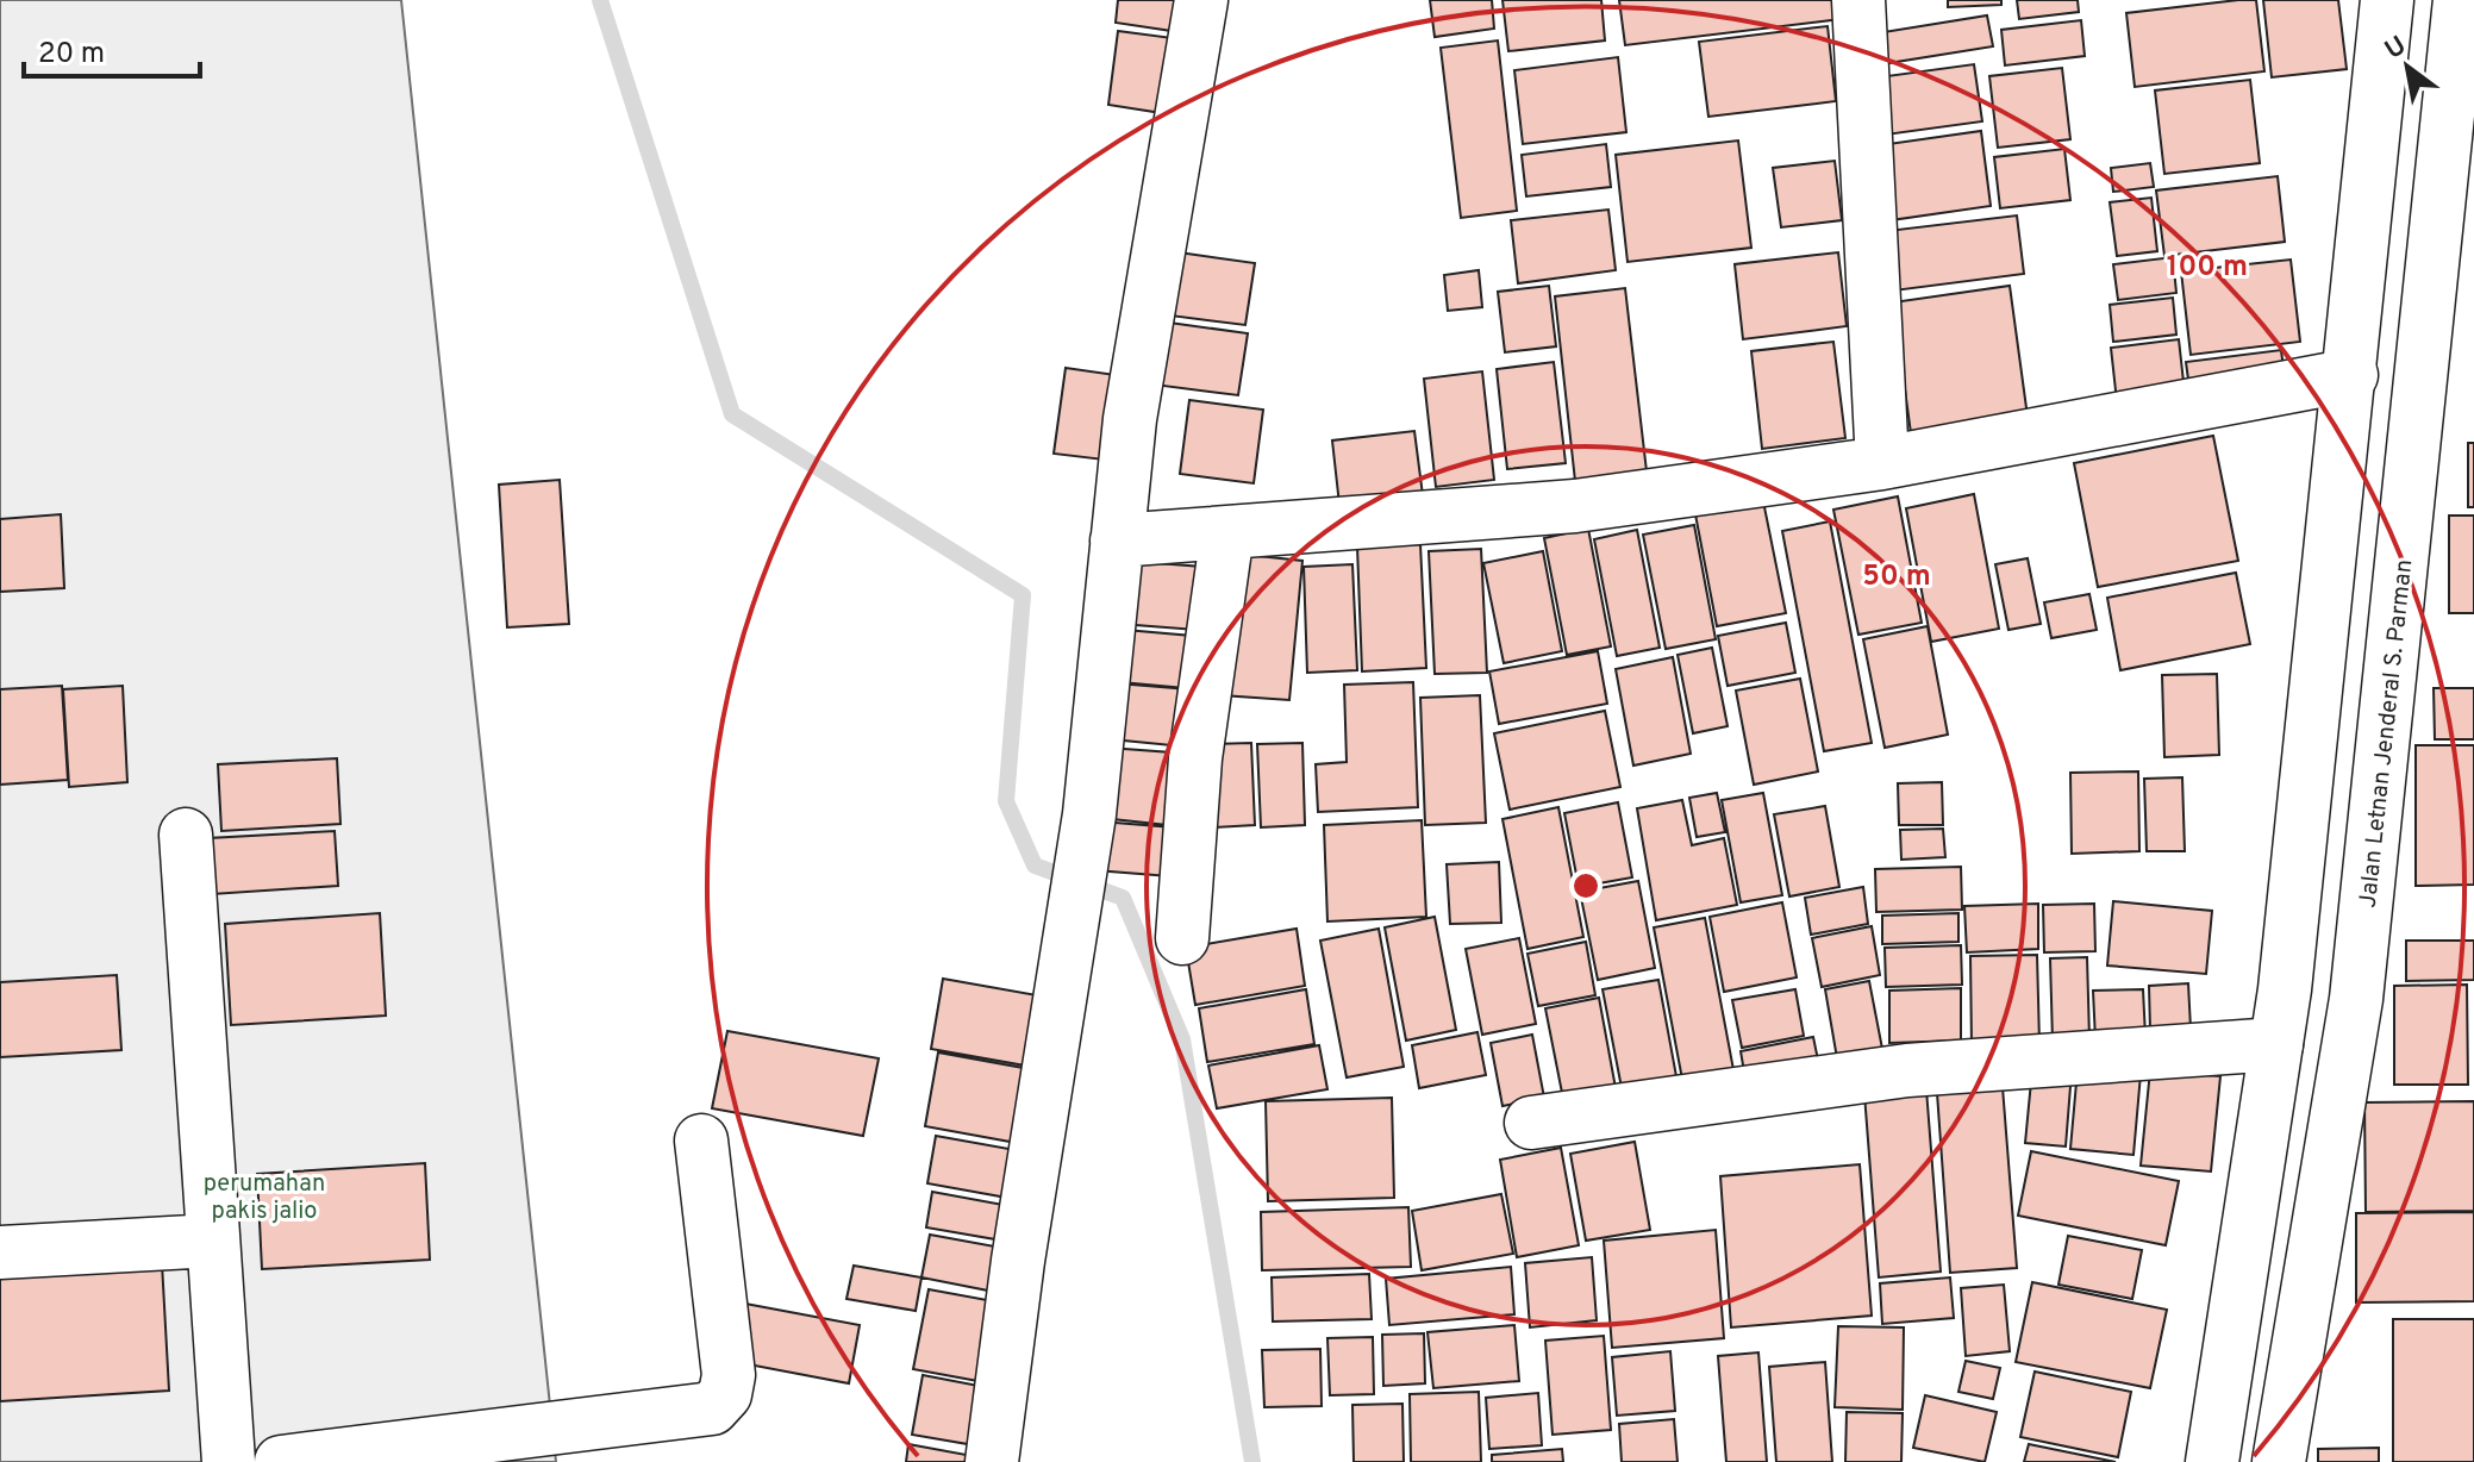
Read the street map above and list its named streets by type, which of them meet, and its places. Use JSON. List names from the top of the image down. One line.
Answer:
{"streets":{"main road":["Jalan Letnan Jenderal S. Parman"]},"parks":["perumahan pakis jalio"],"scale_bar":"20 m","north":"top left","rings":["100 m","50 m"]}
